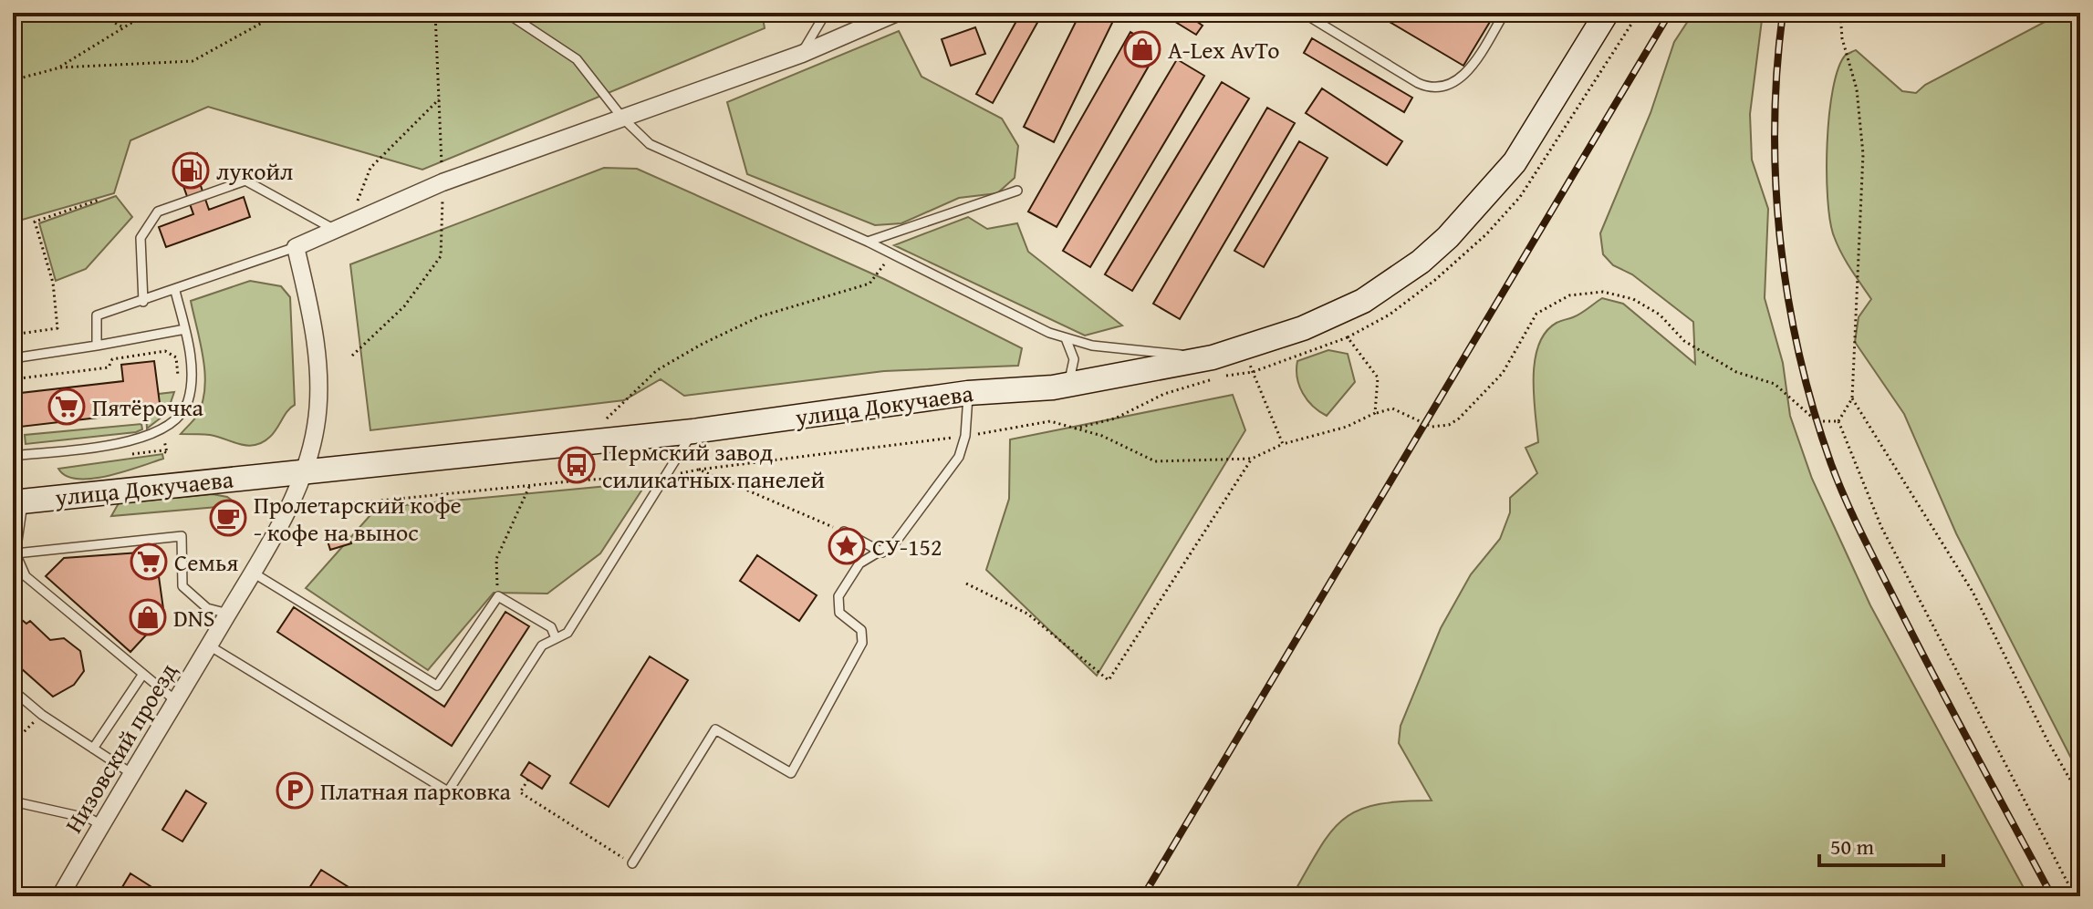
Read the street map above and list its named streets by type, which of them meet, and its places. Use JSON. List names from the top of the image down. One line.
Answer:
{"streets":{"main road":["улица Докучаева"],"street":["Низовский проезд"]},"crossings":[["улица Докучаева","Низовский проезд"]],"places":{"shop":["A-Lex AvTo","DNS"],"fuel station":["лукойл"],"supermarket":["Пятёрочка","Семья"],"bus stop":["Пермский завод силикатных панелей"],"cafe":["Пролетарский кофе - кофе на вынос"],"place":["СУ-152"],"parking":["Платная парковка"]},"scale_bar":"50 m"}
